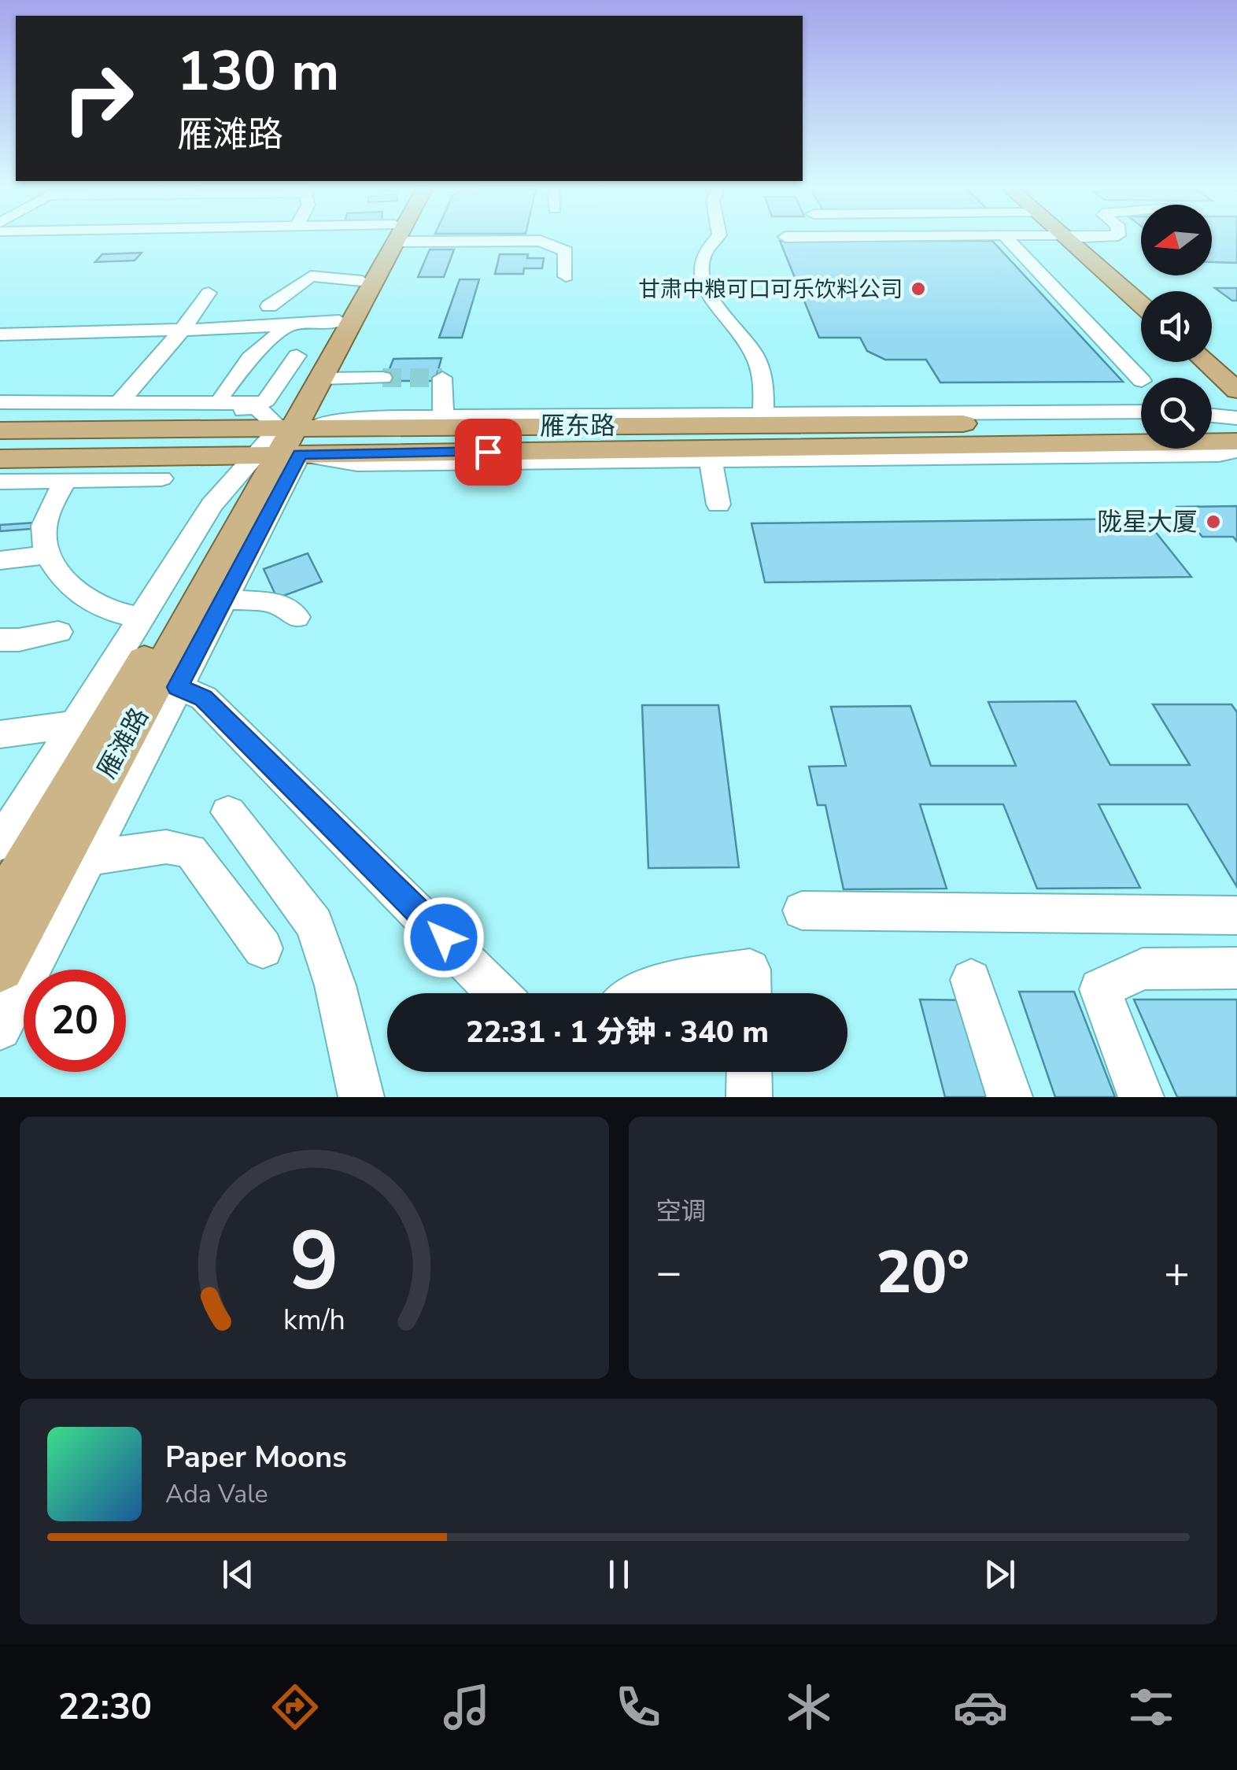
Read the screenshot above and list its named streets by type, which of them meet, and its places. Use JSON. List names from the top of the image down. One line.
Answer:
{"streets":{"main road":["雁东路","雁滩路"]},"crossings":[["雁东路","雁滩路"]],"places":["甘肃中粮可口可乐饮料公司","陇星大厦"],"north":"left","page":{"turn":["130 m","雁滩路"],"limit":"20","trip":"22:31 · 1 分钟 · 340 m","tile":"空调","heat":["−","20°","+"],"song":["Paper Moons","Ada Vale"],"tabs":"22:30","gauge":["9","km/h"]}}
